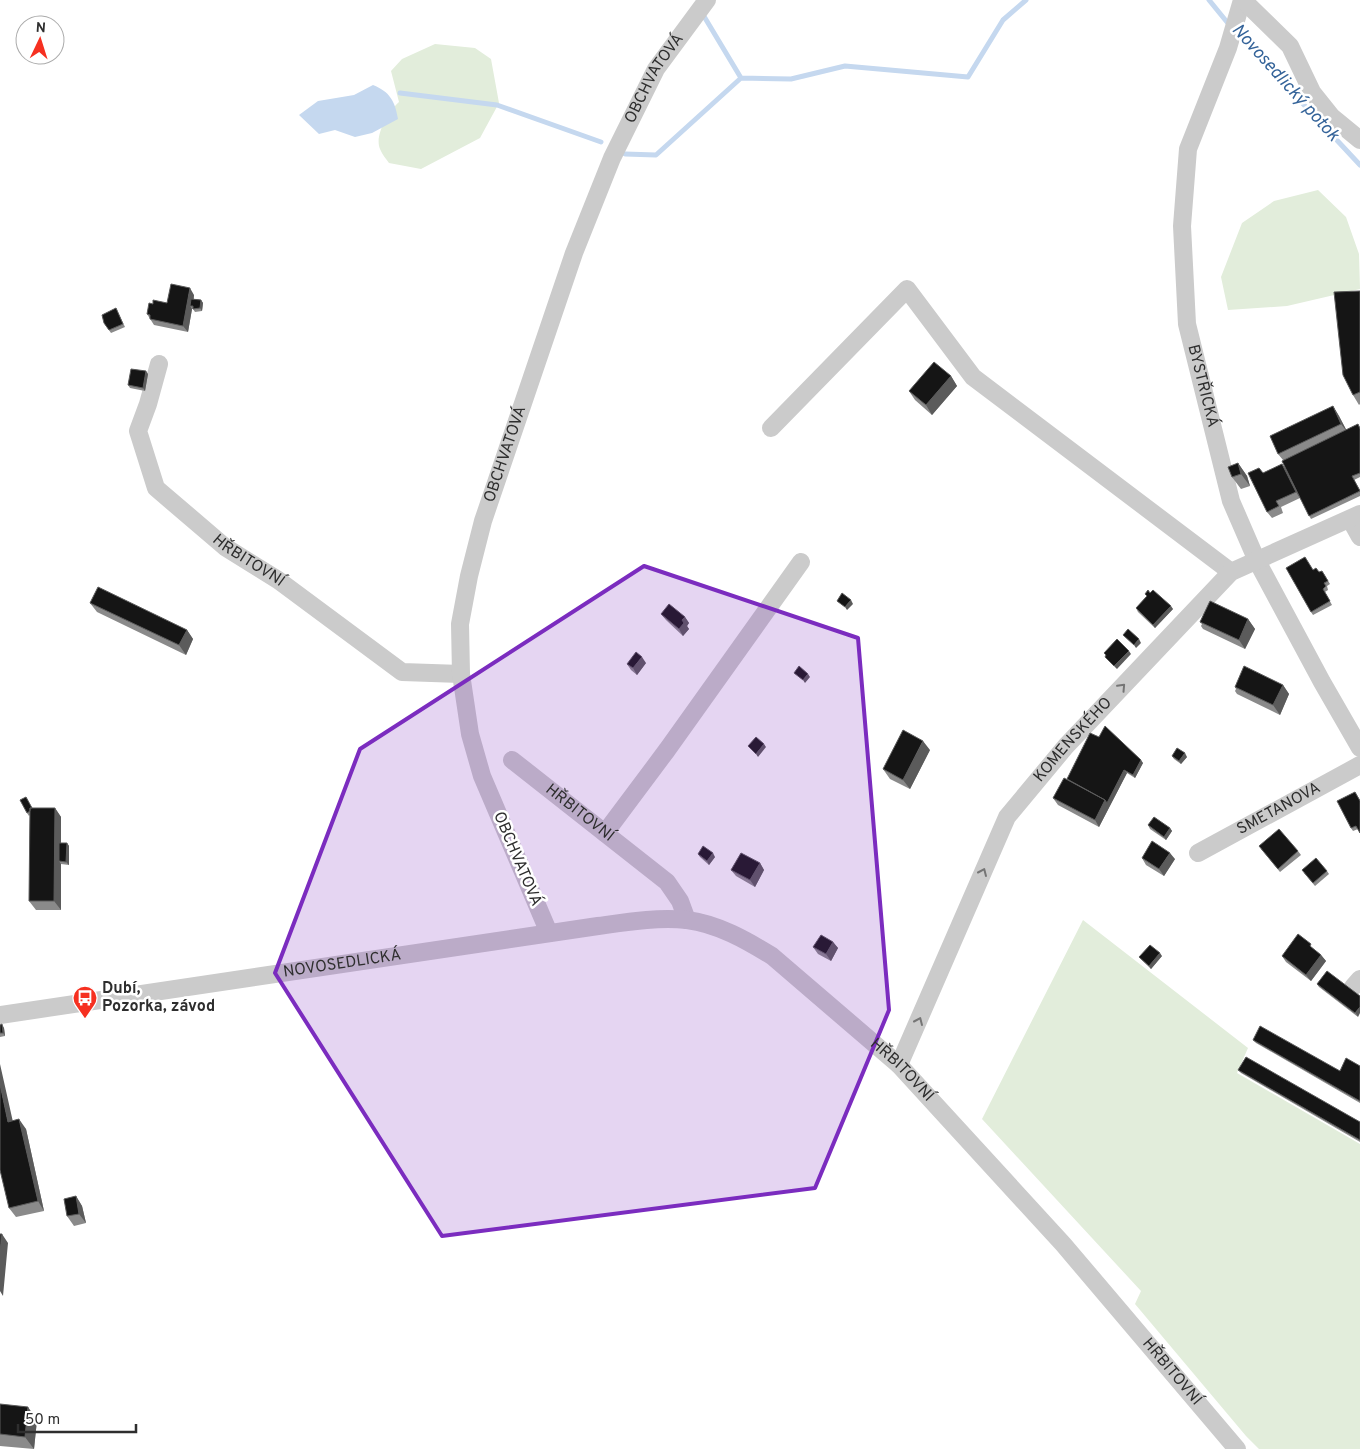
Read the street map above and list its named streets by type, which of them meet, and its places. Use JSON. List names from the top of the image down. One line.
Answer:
{"streets":{"street":["OBCHVATOVÁ","BYSTŘICKÁ","HŘBITOVNÍ","KOMENSKÉHO","SMETANOVA","NOVOSEDLICKÁ"]},"crossings":[["OBCHVATOVÁ","HŘBITOVNÍ"],["OBCHVATOVÁ","NOVOSEDLICKÁ"],["BYSTŘICKÁ","KOMENSKÉHO"],["HŘBITOVNÍ","KOMENSKÉHO"],["HŘBITOVNÍ","NOVOSEDLICKÁ"]],"one_way":["KOMENSKÉHO"],"water":["Novosedlický potok"],"places":{"bus stop":["Dubí, Pozorka, závod"]},"scale_bar":"50 m","north":"top"}
